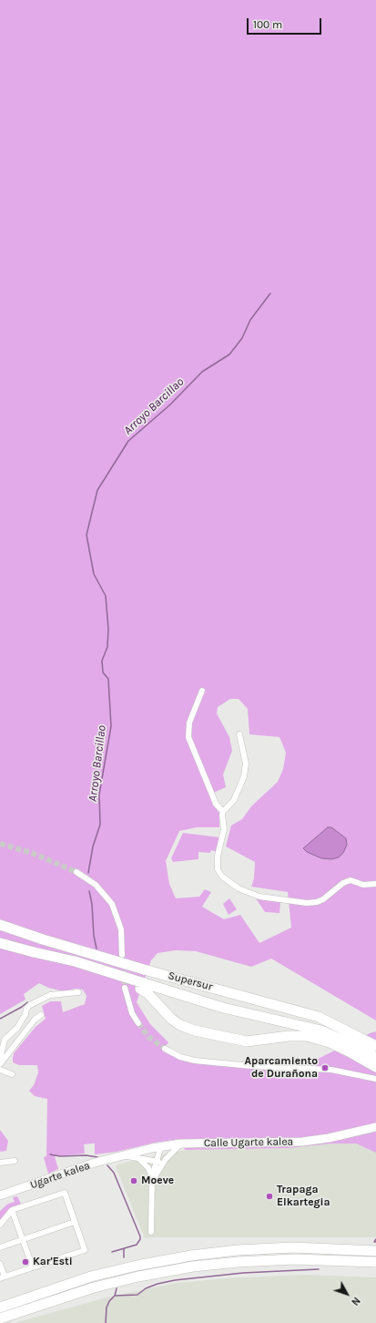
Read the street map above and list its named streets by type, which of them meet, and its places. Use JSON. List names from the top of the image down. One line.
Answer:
{"streets":{"highway":["Supersur"],"street":["Calle Ugarte kalea","Ugarte kalea"]},"crossings":[["Calle Ugarte kalea","Ugarte kalea"]],"water":["Arroyo Barcillao"],"places":["Aparcamiento de Durañona","Moeve","Trapaga Elkartegia","Kar'Esti"],"scale_bar":"100 m","north":"bottom right"}
